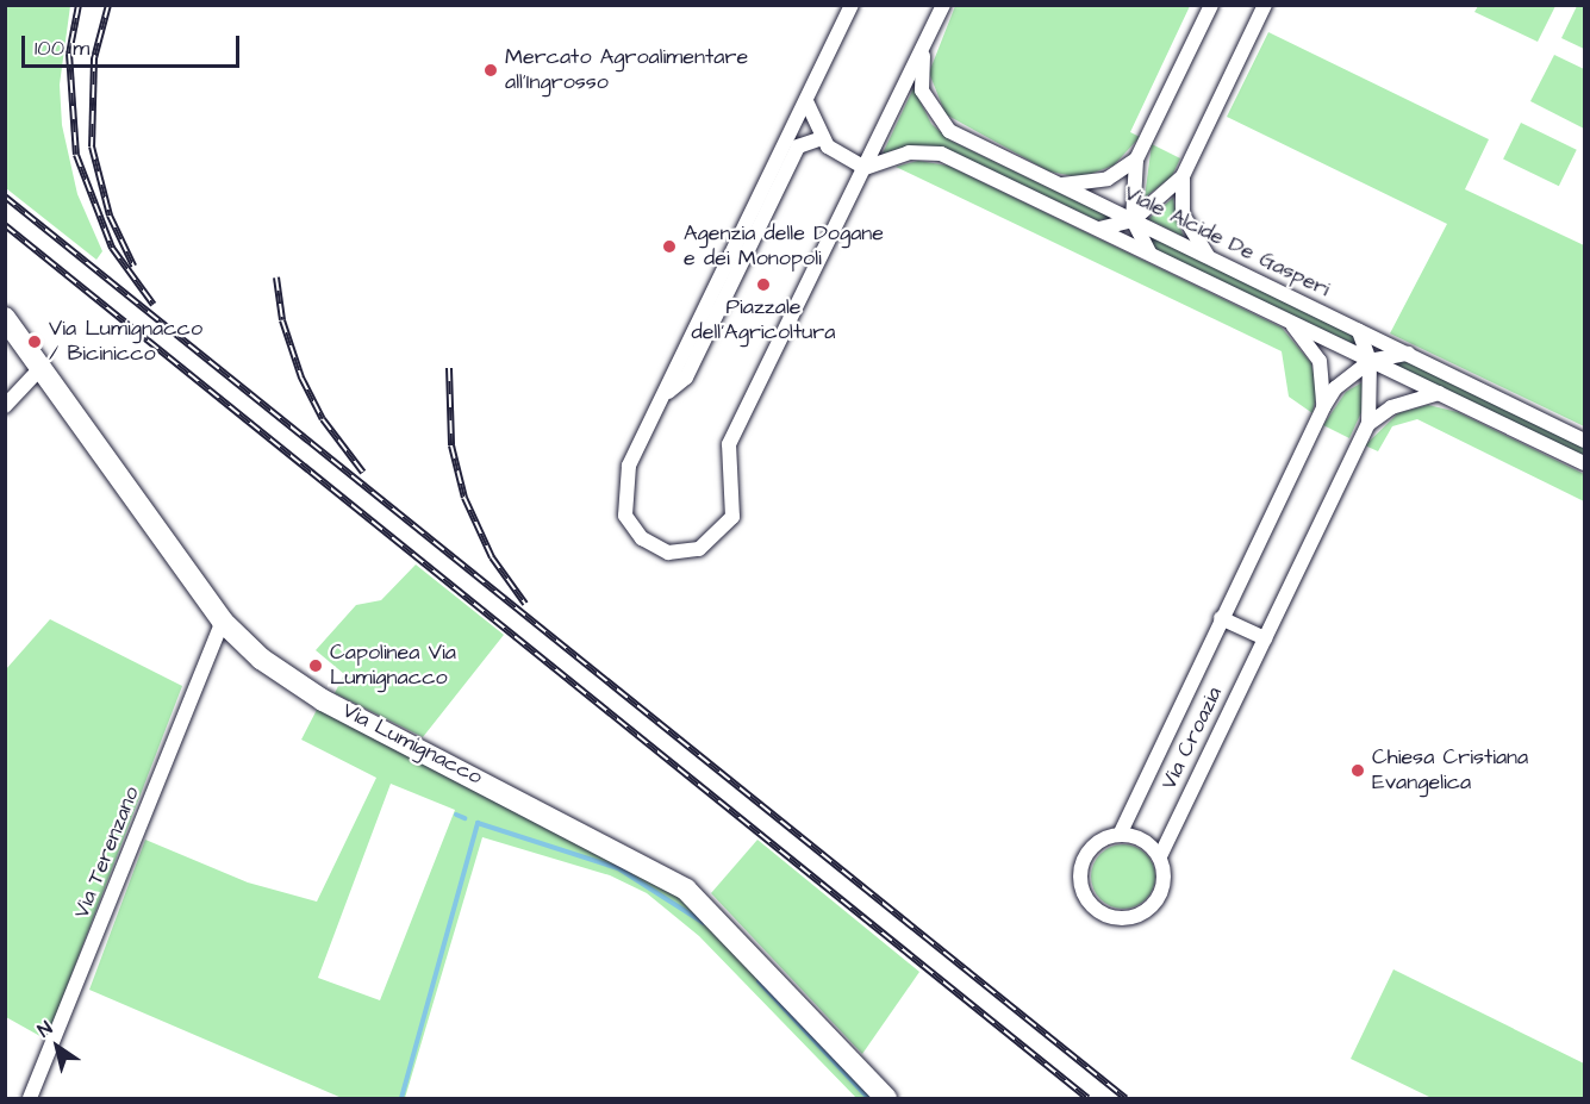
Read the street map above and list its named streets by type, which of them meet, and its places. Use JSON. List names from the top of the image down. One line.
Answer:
{"streets":{"main road":["Via Lumignacco"],"street":["Viale Alcide De Gasperi","Via Croazia","Via Terenzano"]},"crossings":[["Viale Alcide De Gasperi","Via Croazia"],["Via Lumignacco","Via Terenzano"]],"places":["Mercato Agroalimentare all’Ingrosso","Agenzia delle Dogane e dei Monopoli","Piazzale dell'Agricoltura","Via Lumignacco / Bicinicco","Capolinea Via Lumignacco","Chiesa Cristiana Evangelica"],"scale_bar":"100 m","north":"top left"}
